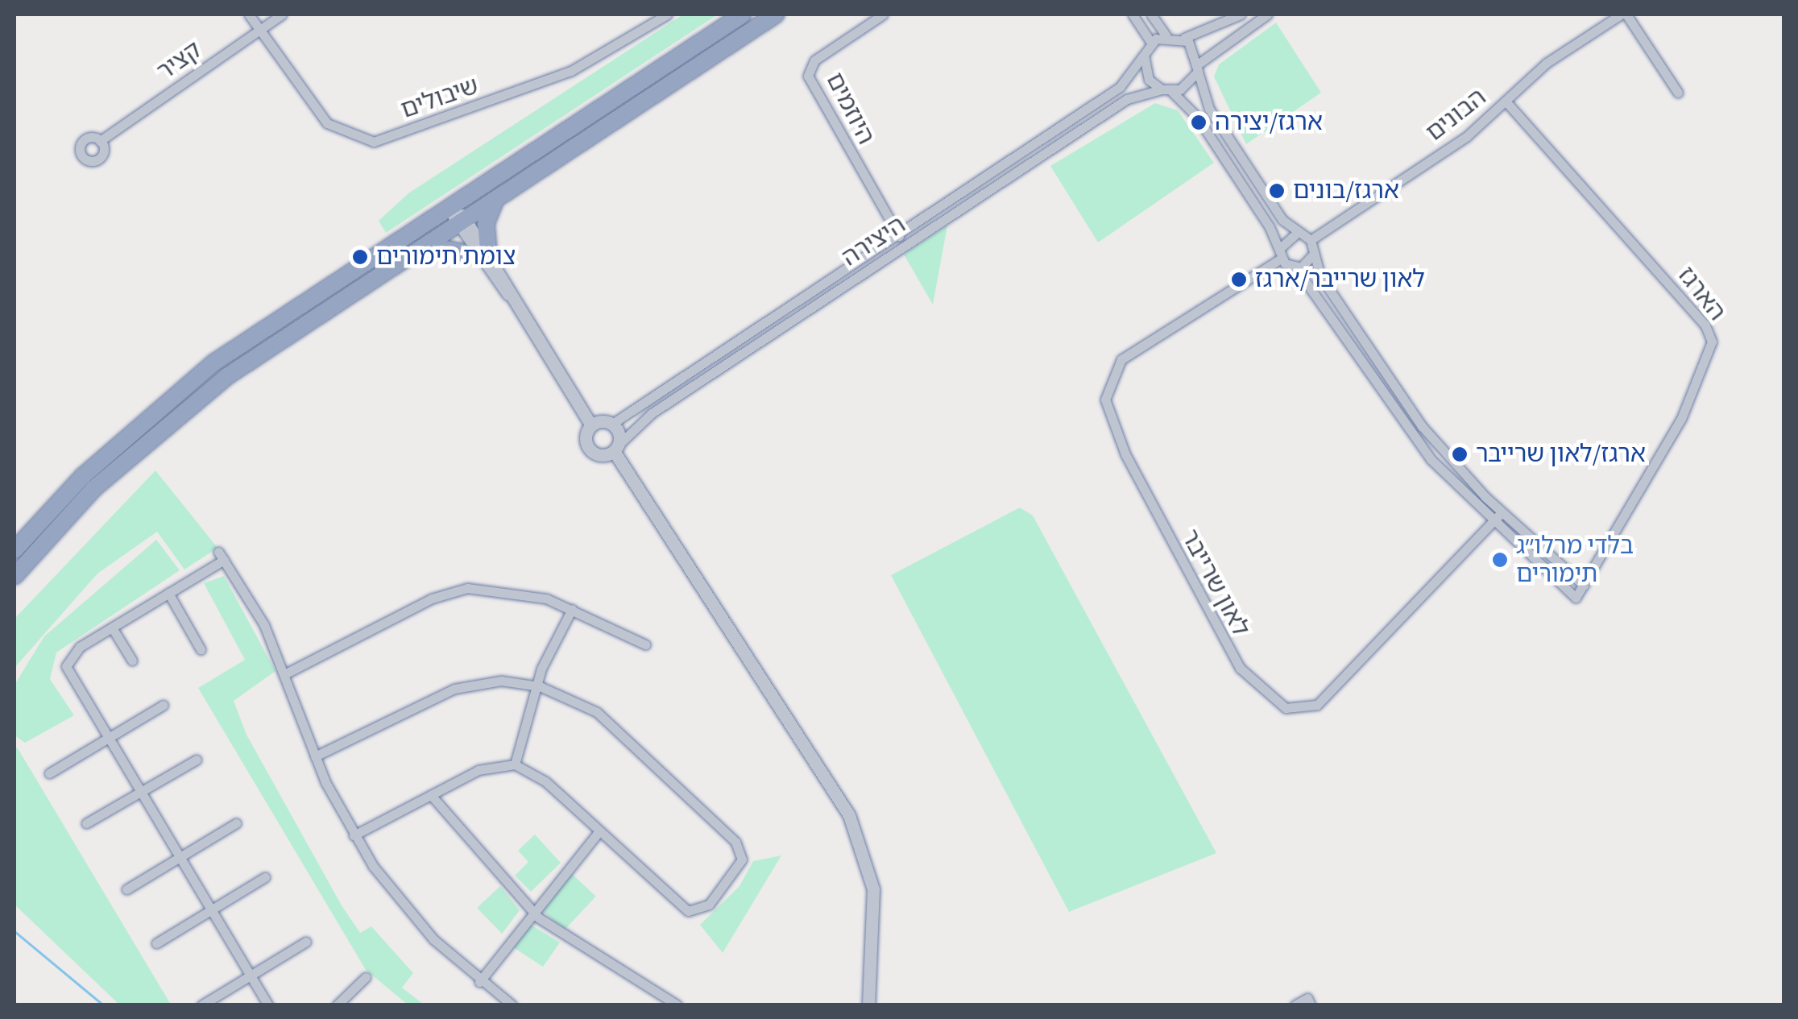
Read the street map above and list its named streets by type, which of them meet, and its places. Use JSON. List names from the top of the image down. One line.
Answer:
{"streets":{"street":["קציר","שיבולים","היוזמים","הבונים","היצירה","הארגז","לאון שרייבר"]},"crossings":[["קציר","שיבולים"],["היוזמים","היצירה"],["הבונים","הארגז"],["הארגז","לאון שרייבר"]],"places":["ארגז/יצירה","ארגז/בונים","צומת תימורים","לאון שרייבר/ארגז","ארגז/לאון שרייבר","בלדי מרלו״ג תימורים"]}
